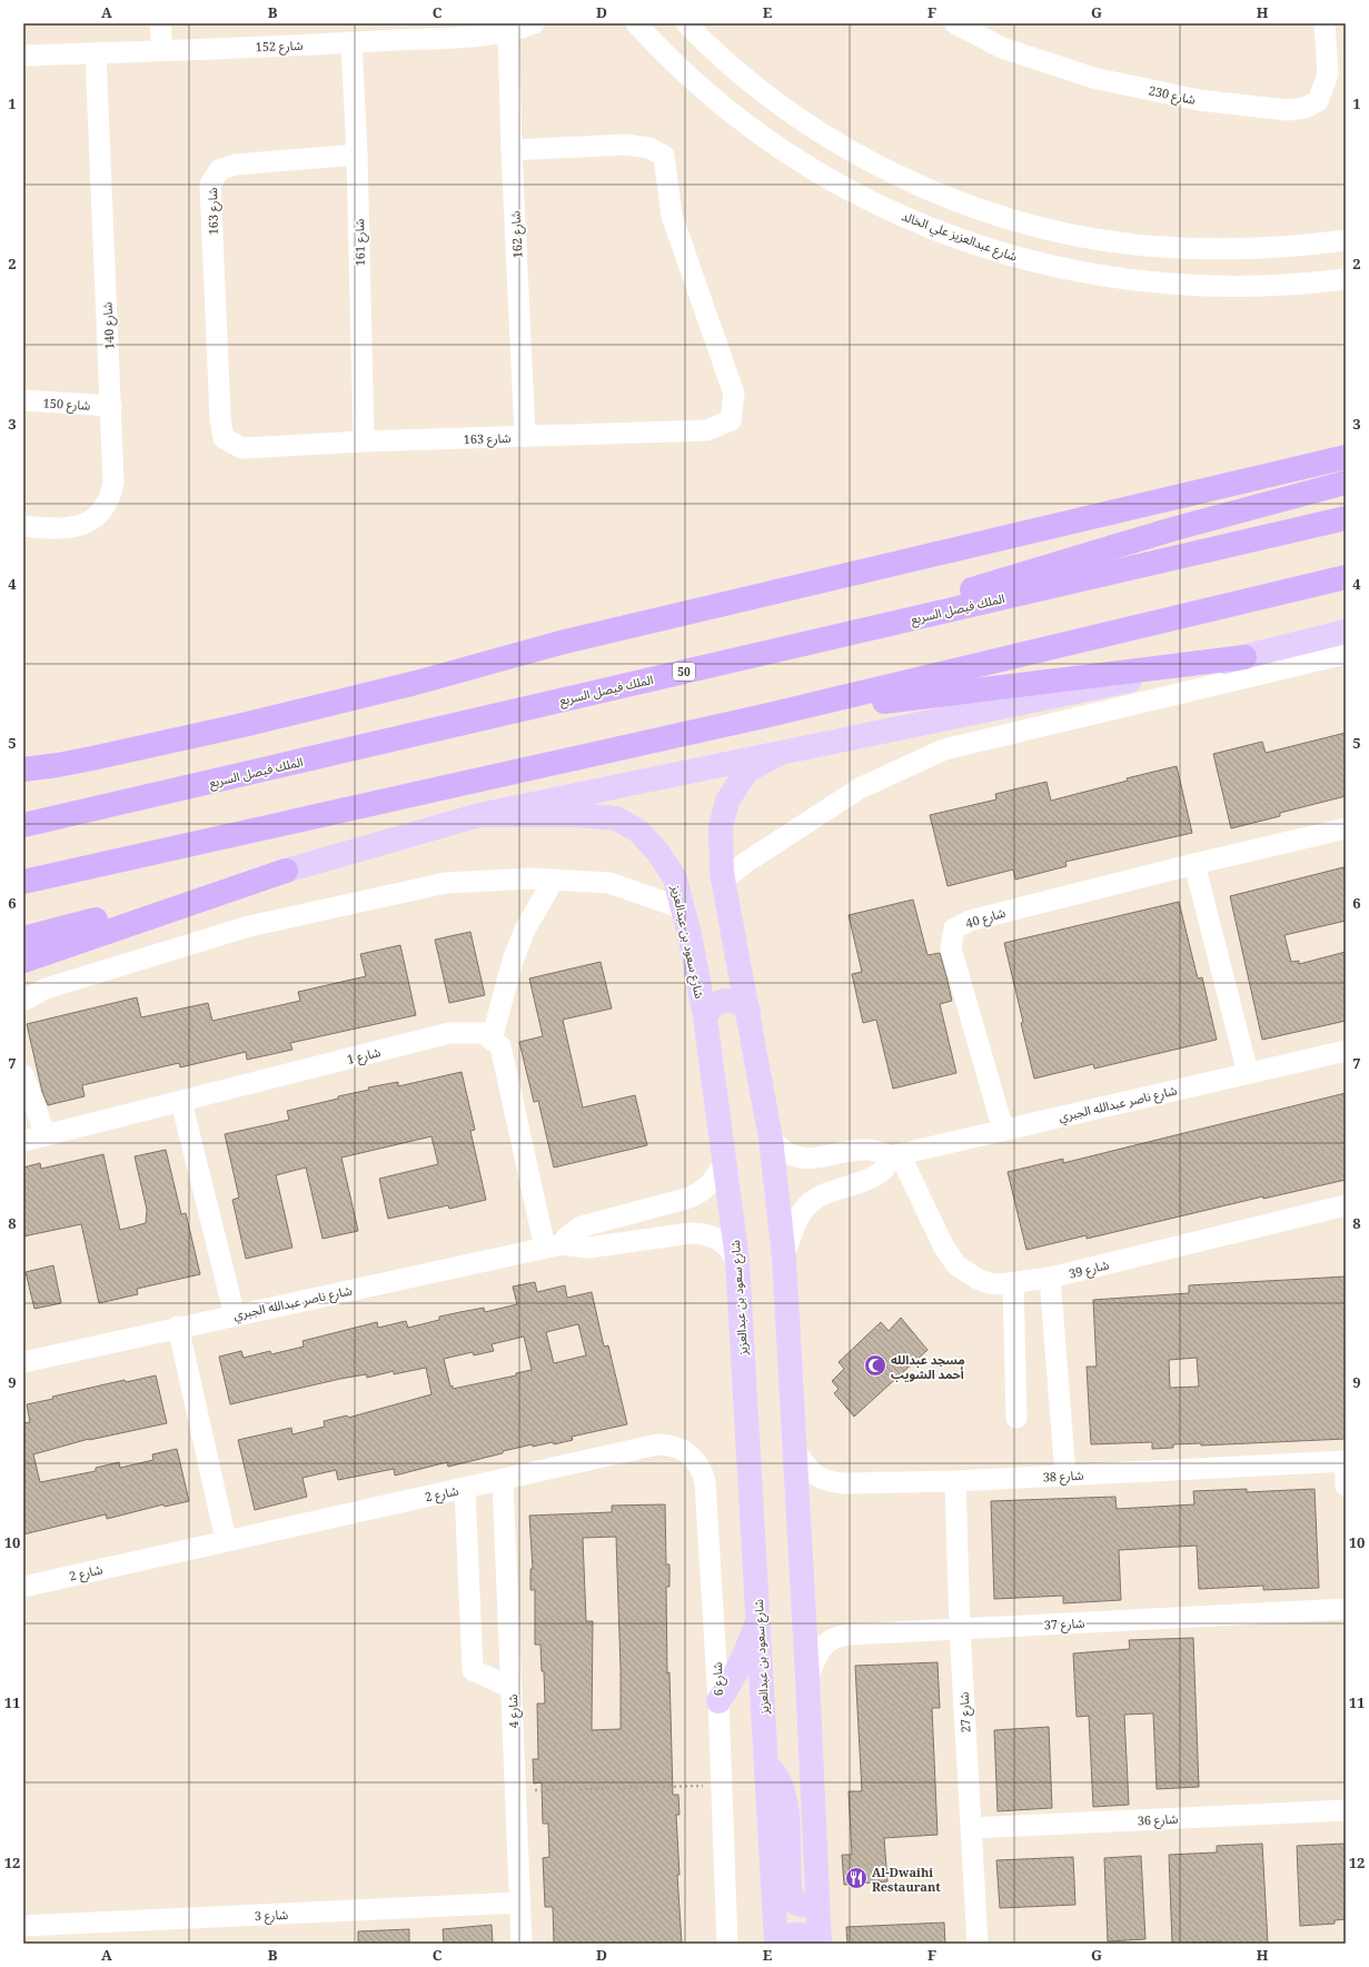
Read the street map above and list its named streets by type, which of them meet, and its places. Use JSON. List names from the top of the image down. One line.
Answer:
{"streets":{"highway":["الملك فيصل السريع","50"],"main road":["شارع سعود بن عبدالعزيز"],"street":["شارع 152","شارع 230","شارع 163","شارع 162","شارع عبدالعزيز علي الخالد","شارع 161","شارع 140","شارع 150","شارع 40","شارع 1","شارع ناصر عبدالله الجبري","شارع 39","شارع 38","شارع 2","شارع 37","شارع 6","شارع 4","شارع 27","شارع 36","شارع 3"]},"crossings":[["شارع 152","شارع 162"],["شارع 152","شارع 161"],["شارع 152","شارع 140"],["شارع 163","شارع 162"],["شارع 163","شارع 161"],["شارع 140","شارع 150"],["شارع 40","شارع ناصر عبدالله الجبري"],["شارع سعود بن عبدالعزيز","شارع ناصر عبدالله الجبري"],["شارع ناصر عبدالله الجبري","شارع 39"],["شارع 38","شارع 27"],["شارع 2","شارع 6"],["شارع 2","شارع 4"],["شارع 37","شارع 27"],["شارع 4","شارع 3"],["شارع 27","شارع 36"]],"places":{"mosque":["مسجد عبدالله أحمد الشويب"],"restaurant":["Al-Dwaihi Restaurant"]},"grid":{"columns":["A","B","C","D","E","F","G","H"],"rows":["1","2","3","4","5","6","7","8","9","10","11","12"]}}
